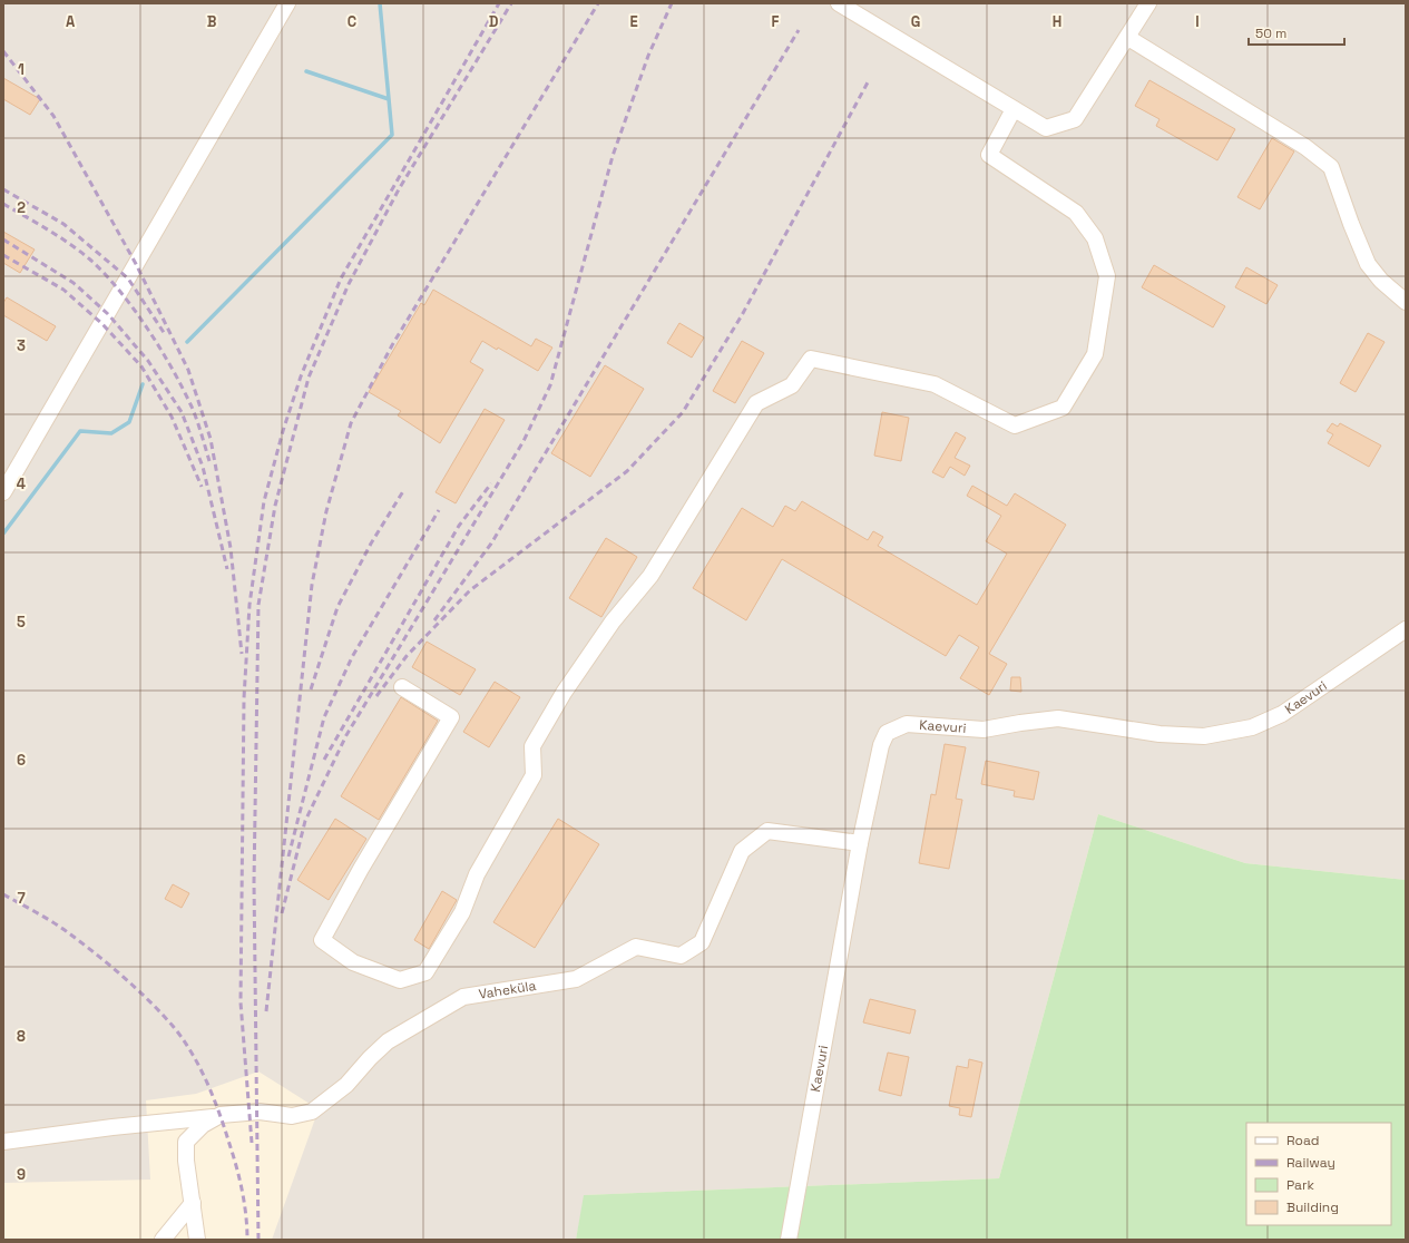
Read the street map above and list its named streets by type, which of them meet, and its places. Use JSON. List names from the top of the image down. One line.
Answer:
{"streets":{"street":["Kaevuri","Vaheküla"]},"crossings":[["Kaevuri","Vaheküla"]],"legend":["Road","Railway","Park","Building"],"scale_bar":"50 m","grid":{"columns":["A","B","C","D","E","F","G","H","I"],"rows":["1","2","3","4","5","6","7","8","9"]}}
